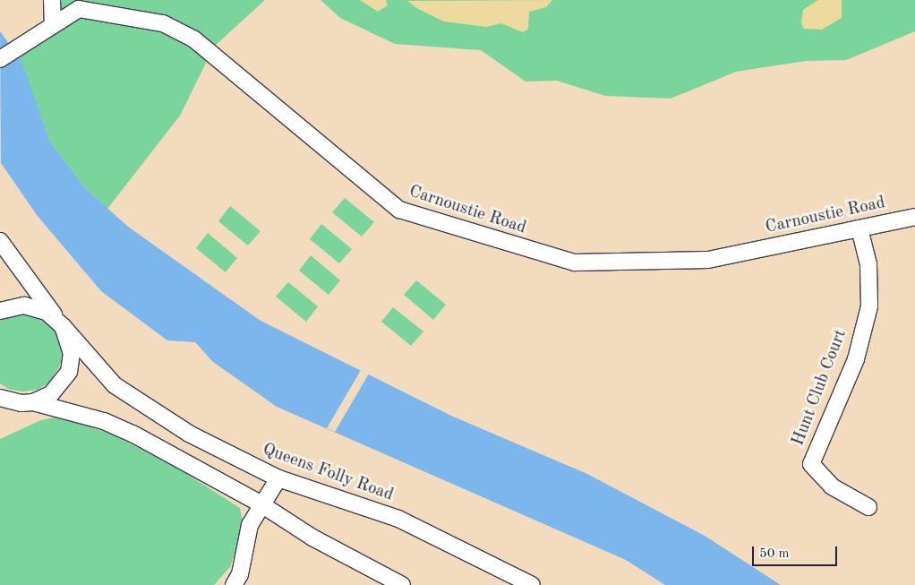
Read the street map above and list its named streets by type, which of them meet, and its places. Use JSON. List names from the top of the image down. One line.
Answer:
{"streets":{"street":["Carnoustie Road","Hunt Club Court","Queens Folly Road"]},"crossings":[["Carnoustie Road","Hunt Club Court"]],"scale_bar":"50 m"}
